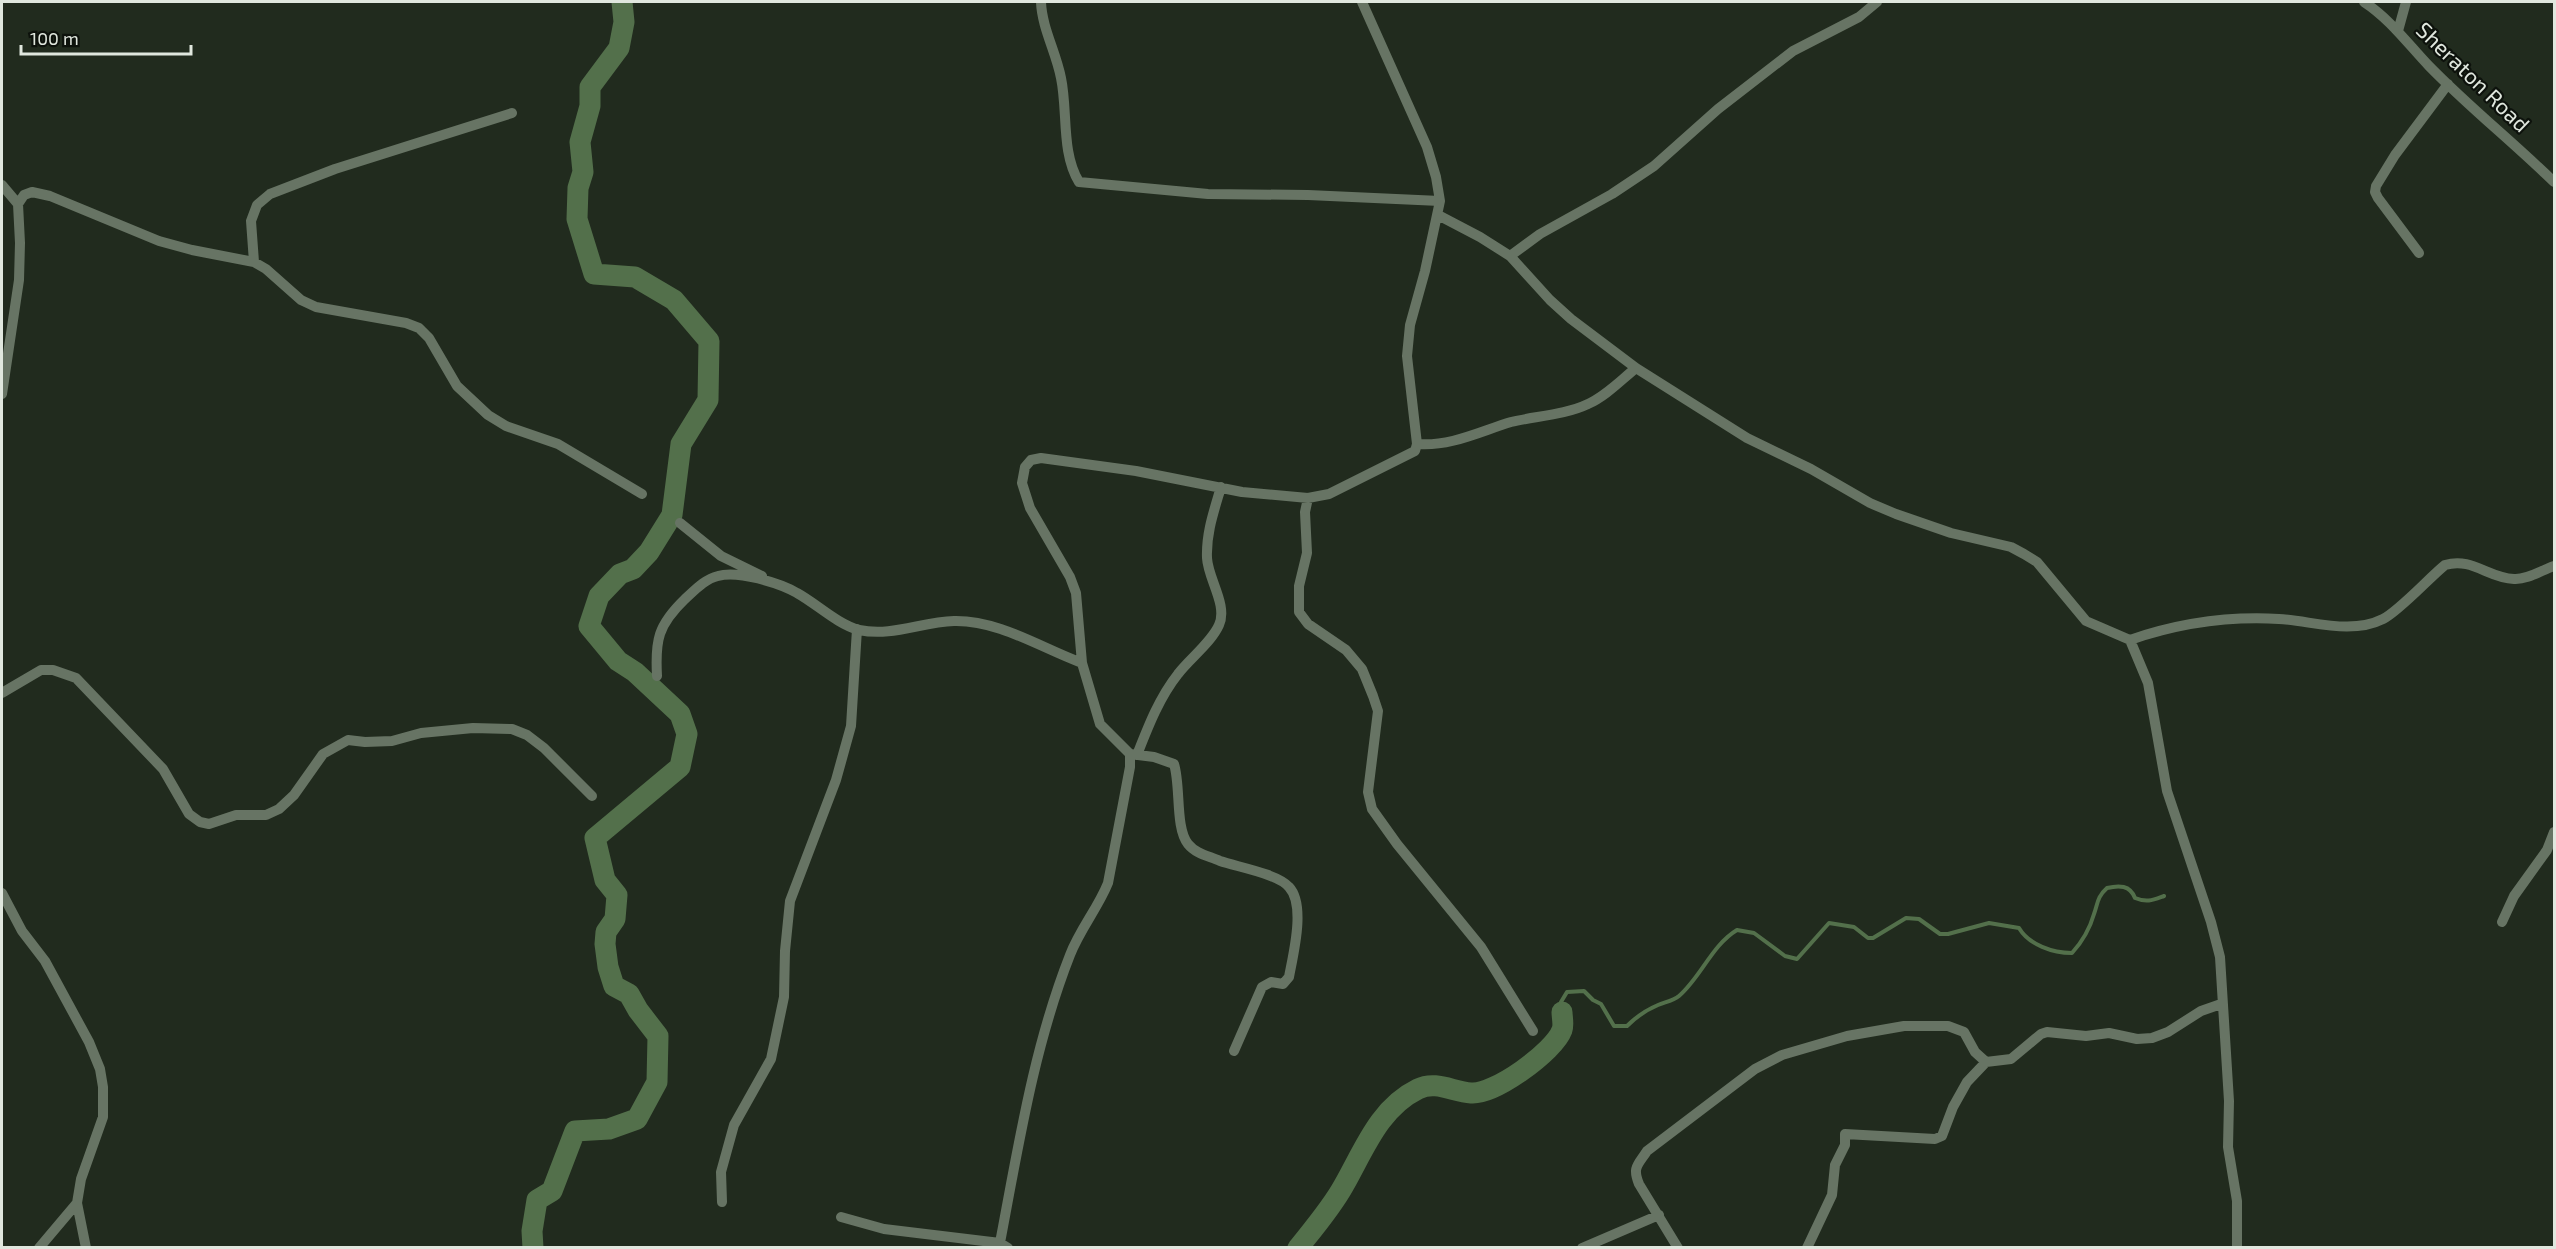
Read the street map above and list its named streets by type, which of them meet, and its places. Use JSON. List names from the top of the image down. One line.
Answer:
{"streets":{"street":["Sheraton Road"]},"scale_bar":"100 m"}
